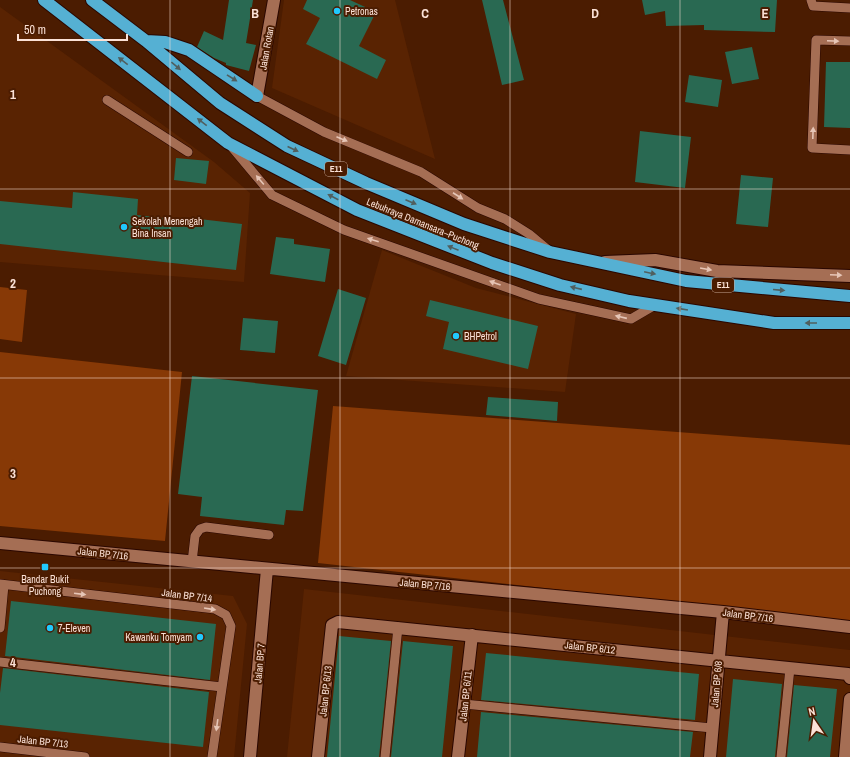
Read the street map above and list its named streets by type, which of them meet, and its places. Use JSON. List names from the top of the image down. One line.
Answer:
{"streets":{"highway":["E11","Lebuhraya Damansara–Puchong"],"street":["Jalan Rotan","Jalan BP 7/16","Jalan BP 6/12","Jalan BP 7","Jalan BP 6/8","Jalan BP 6/13","Jalan BP 6/11"],"lane":["Jalan BP 7/14","Jalan BP 7/13"]},"crossings":[["Jalan BP 7/16","Jalan BP 7"],["Jalan BP 7/16","Jalan BP 6/8"],["Jalan BP 6/12","Jalan BP 6/8"],["Jalan BP 6/12","Jalan BP 6/13"],["Jalan BP 6/12","Jalan BP 6/11"]],"places":{"other":["Petronas","Sekolah Menengah Bina Insan","BHPetrol","7-Eleven","Kawanku Tomyam"],"transit":["Bandar Bukit Puchong"]},"scale_bar":"50 m","north":"top","grid":{"columns":["B","C","D","E"],"rows":["1","2","3","4"]}}
